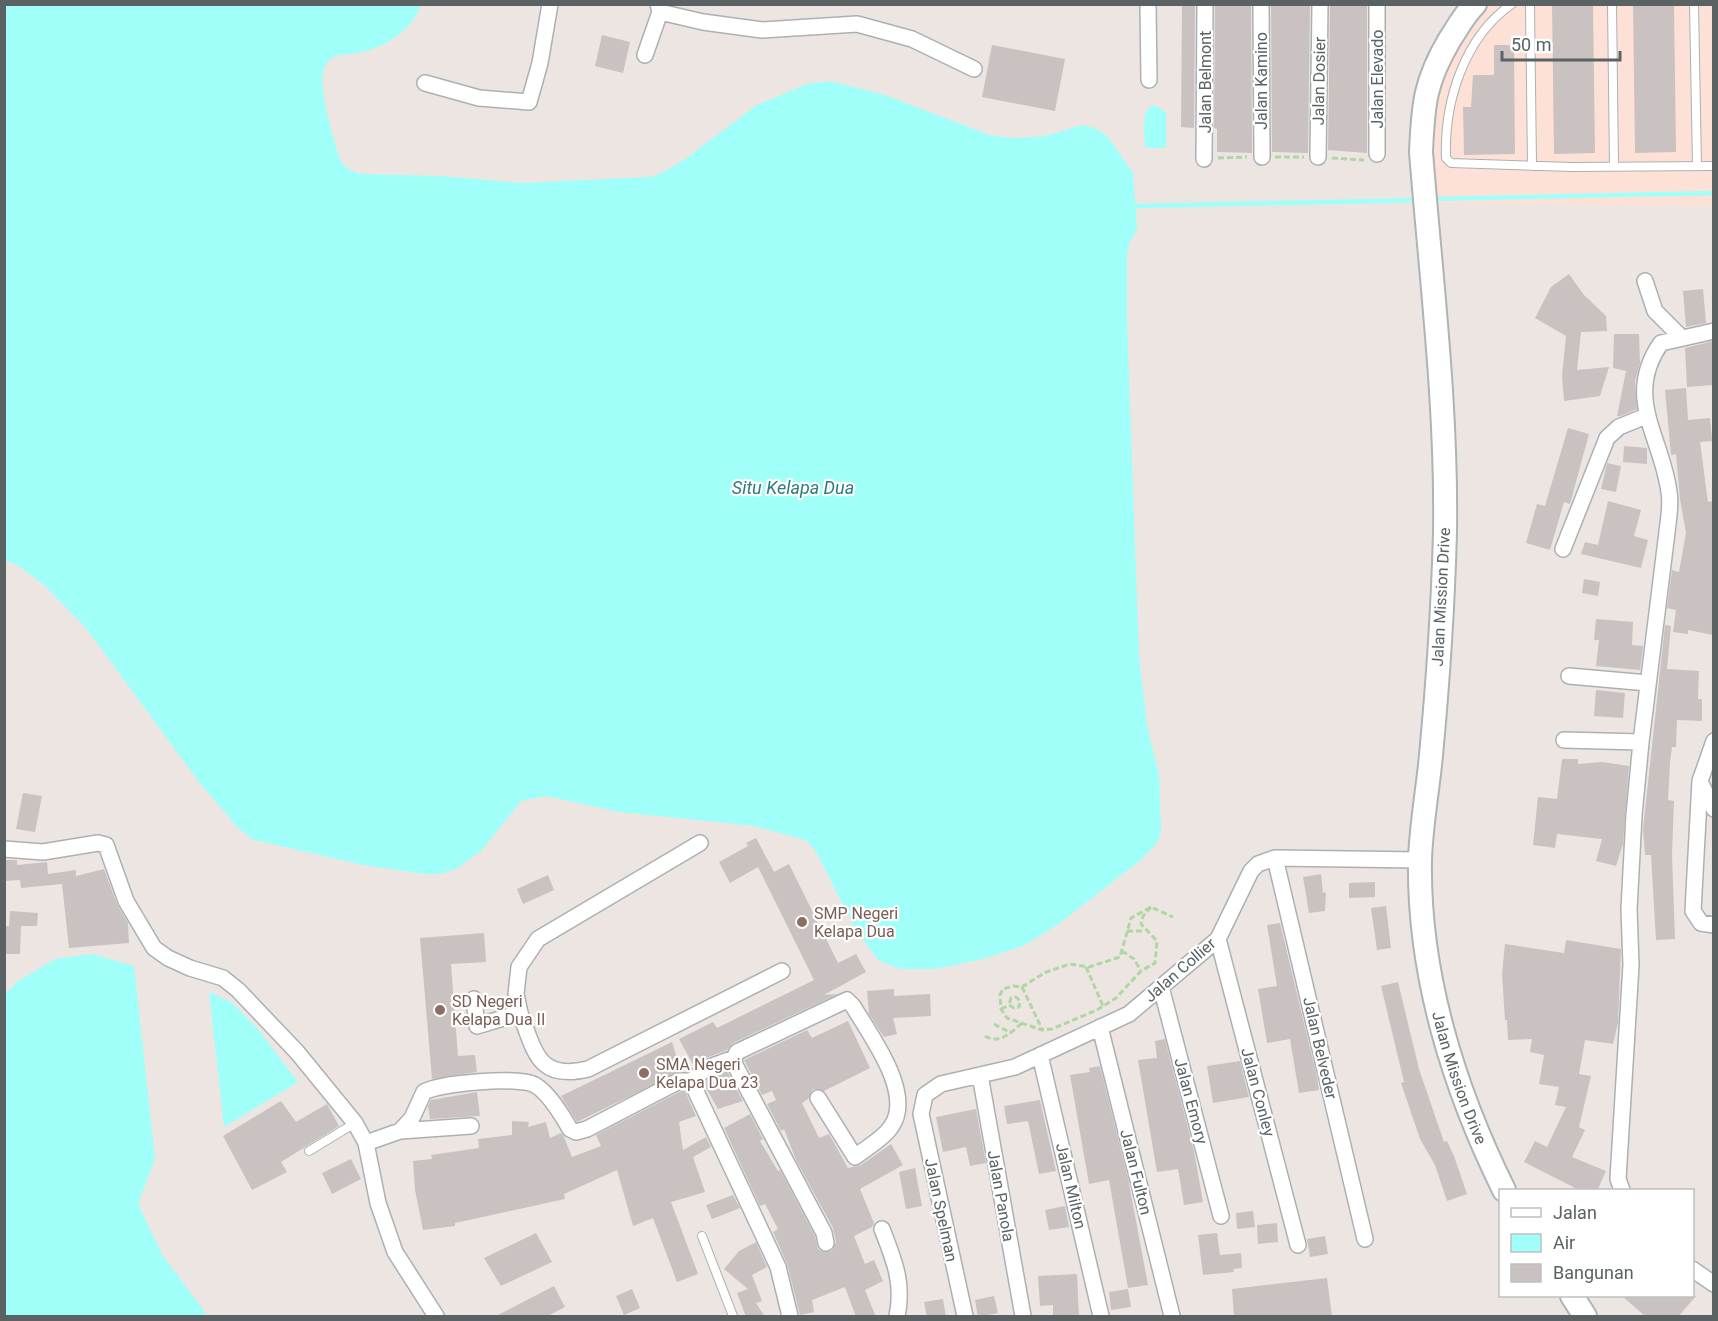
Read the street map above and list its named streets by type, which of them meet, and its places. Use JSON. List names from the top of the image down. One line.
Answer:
{"streets":{"street":["Jalan Elevado","Jalan Kamino","Jalan Dosier","Jalan Belmont","Jalan Mission Drive","Jalan Collier","Jalan Belveder","Jalan Conley","Jalan Emory","Jalan Fulton","Jalan Milton","Jalan Panola","Jalan Spelman"]},"crossings":[["Jalan Collier","Jalan Belveder"],["Jalan Collier","Jalan Conley"],["Jalan Collier","Jalan Emory"],["Jalan Collier","Jalan Fulton"],["Jalan Collier","Jalan Milton"],["Jalan Collier","Jalan Panola"],["Jalan Collier","Jalan Spelman"]],"water":["Situ Kelapa Dua"],"places":["SMP Negeri Kelapa Dua","SD Negeri Kelapa Dua II","SMA Negeri Kelapa Dua 23"],"legend":["Jalan","Air","Bangunan"],"scale_bar":"50 m"}
